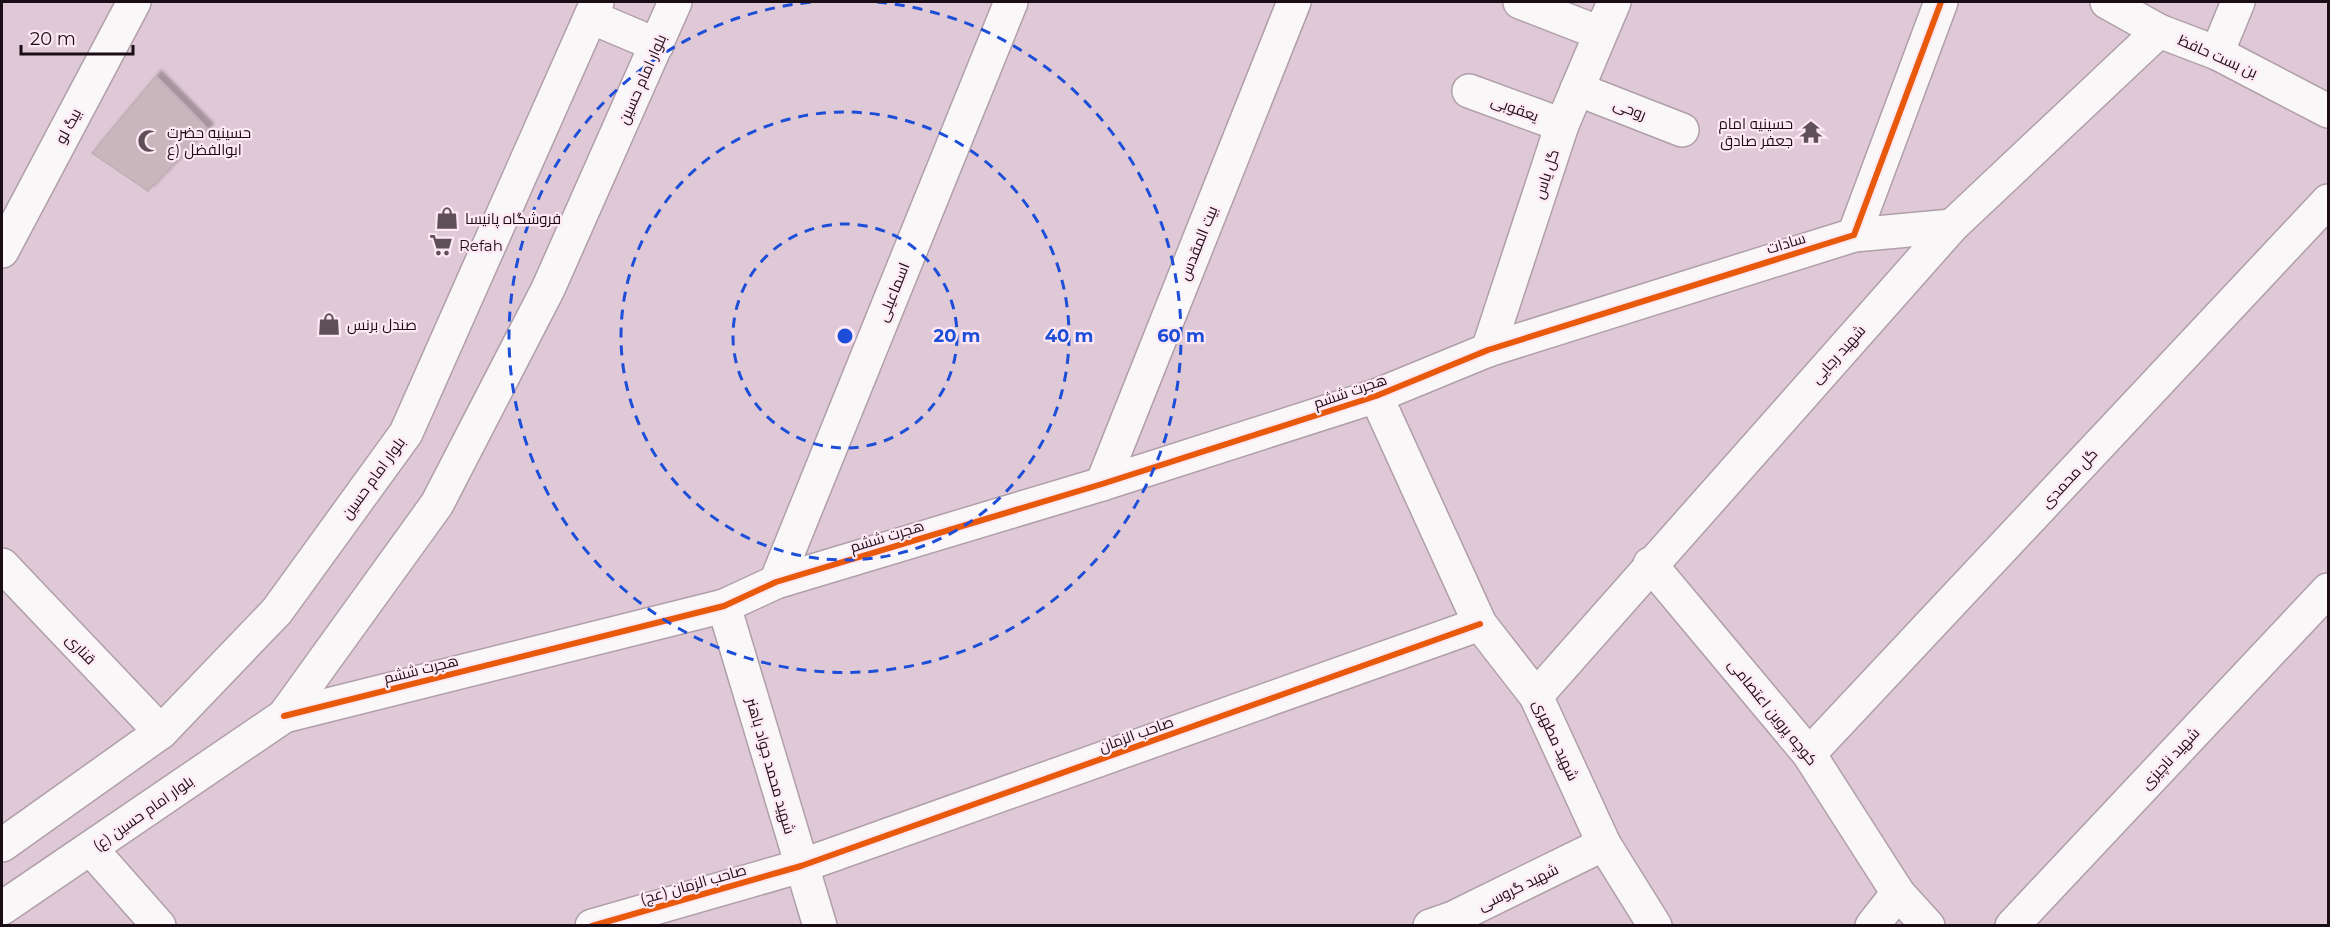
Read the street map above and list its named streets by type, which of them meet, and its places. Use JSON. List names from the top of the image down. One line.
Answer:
{"streets":{"street":["بن بست حافظ","بلوار امام حسین","یعقوبی","روحی","بیگ لو","گل یاس","بیت المقدس","سادات","اسماعیلی","شهید رجایی","هجرت ششم","گل محمدی","قناری","کوچه پروین اعتصامی","صاحب الزمان","شهید مطهری","شهید ناچیزی","شهید محمد جواد باهنر","بلوار امام حسین (ع)","صاحب الزمان (عج)","شهید گروسی"]},"crossings":[["بن بست حافظ","شهید رجایی"],["بلوار امام حسین","هجرت ششم"],["بلوار امام حسین","قناری"],["بلوار امام حسین","بلوار امام حسین (ع)"],["یعقوبی","گل یاس"],["روحی","گل یاس"],["گل یاس","سادات"],["گل یاس","هجرت ششم"],["بیت المقدس","هجرت ششم"],["سادات","شهید رجایی"],["سادات","هجرت ششم"],["اسماعیلی","هجرت ششم"],["شهید رجایی","کوچه پروین اعتصامی"],["شهید رجایی","شهید مطهری"],["هجرت ششم","شهید مطهری"],["هجرت ششم","شهید محمد جواد باهنر"],["هجرت ششم","بلوار امام حسین (ع)"],["گل محمدی","کوچه پروین اعتصامی"],["صاحب الزمان","شهید مطهری"],["صاحب الزمان","شهید محمد جواد باهنر"],["صاحب الزمان","صاحب الزمان (عج)"],["شهید مطهری","شهید گروسی"],["شهید محمد جواد باهنر","صاحب الزمان (عج)"]],"places":{"temple":["حسینیه امام جعفر صادق"],"mosque":["حسینیه حضرت ابوالفضل (ع"],"shop":["فروشگاه پانیسا","صندل برنس"],"supermarket":["Refah"]},"scale_bar":"20 m","rings":["20 m","40 m","60 m"]}
